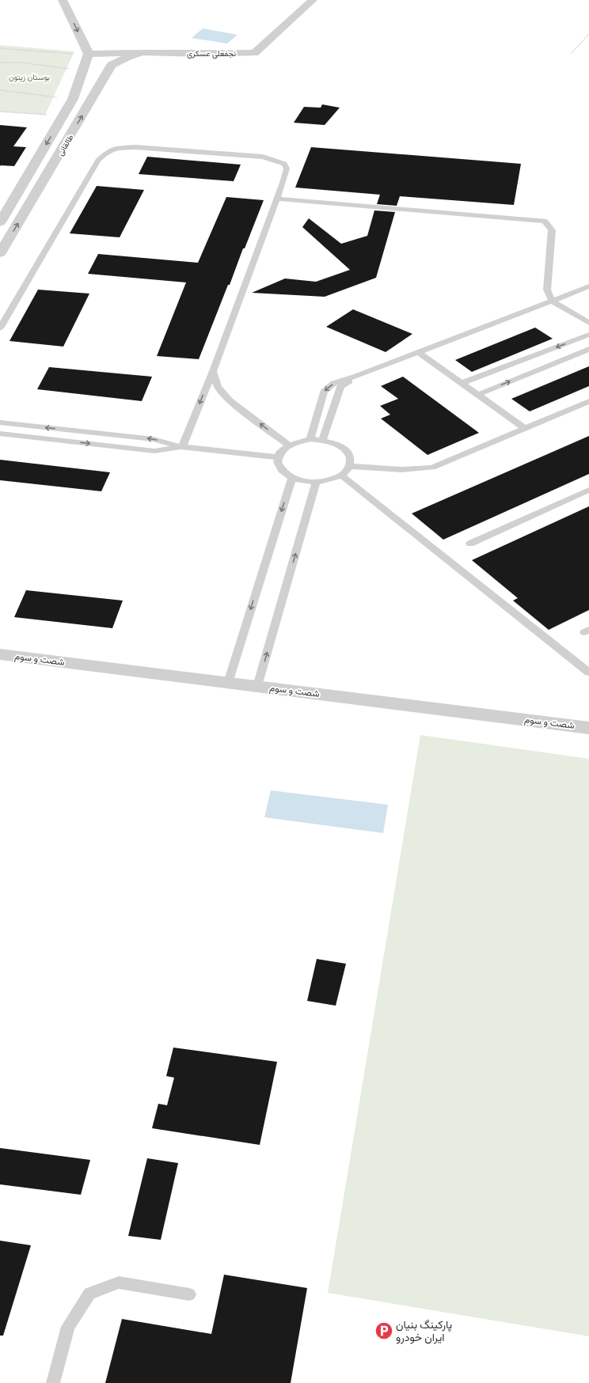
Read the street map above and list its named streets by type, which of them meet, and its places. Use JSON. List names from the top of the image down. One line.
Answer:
{"streets":{"street":["نجفعلی عسکری","طالقانی","شصت و سوم"]},"crossings":[["نجفعلی عسکری","طالقانی"]],"parks":["بوستان زیتون"],"places":{"parking":["پارکینگ بنیان ایران خودرو"]}}
